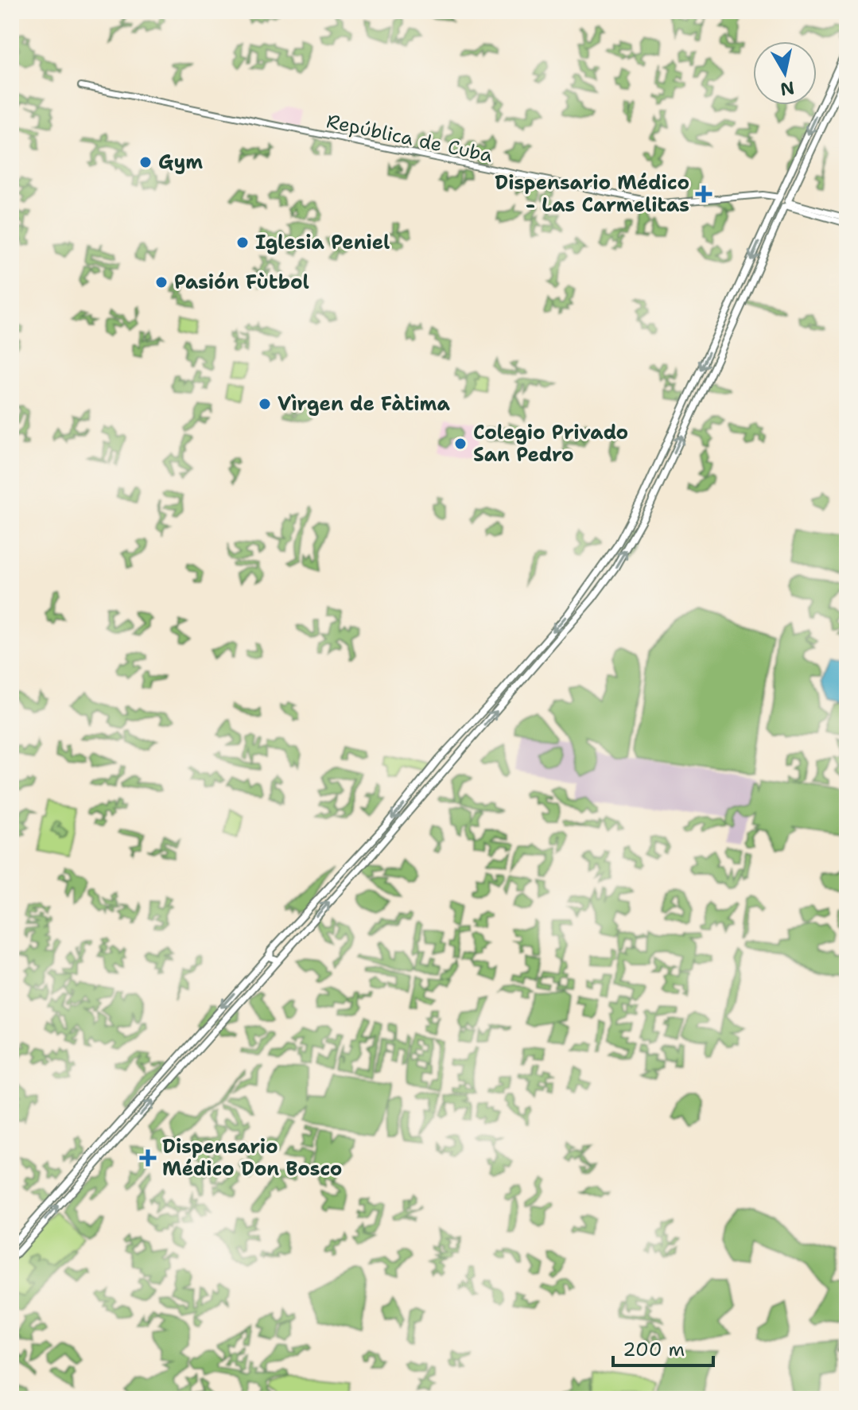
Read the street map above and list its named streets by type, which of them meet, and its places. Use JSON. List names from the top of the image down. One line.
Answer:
{"streets":{"main road":["República de Cuba"]},"places":{"other":["Gym","Iglesia Peniel","Pasión Fùtbol","Vìrgen de Fàtima","Colegio Privado San Pedro"],"health":["Dispensario Médico - Las Carmelitas","Dispensario Médico Don Bosco"]},"scale_bar":"200 m","north":"bottom"}
